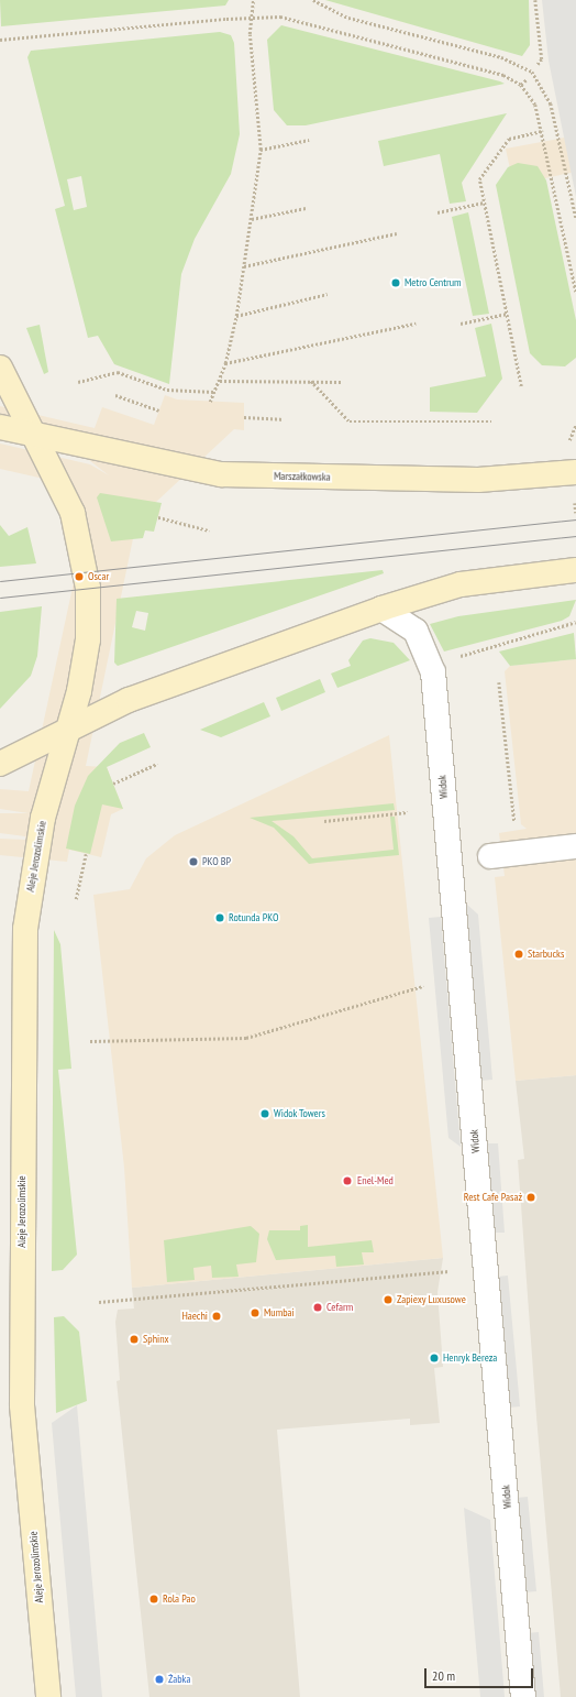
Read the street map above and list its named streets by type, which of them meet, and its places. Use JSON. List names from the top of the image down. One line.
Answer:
{"streets":{"main road":["Marszałkowska","Aleje Jerozolimskie"],"street":["Widok"]},"crossings":[["Marszałkowska","Aleje Jerozolimskie"]],"places":["Metro Centrum","Oscar","PKO BP","Rotunda PKO","Starbucks","Widok Towers","Enel-Med","Rest Cafe Pasaż","Zapiexy Luxusowe","Cefarm","Mumbai","Haechi","Sphinx","Henryk Bereza","Rola Pao","Żabka"],"scale_bar":"20 m"}
